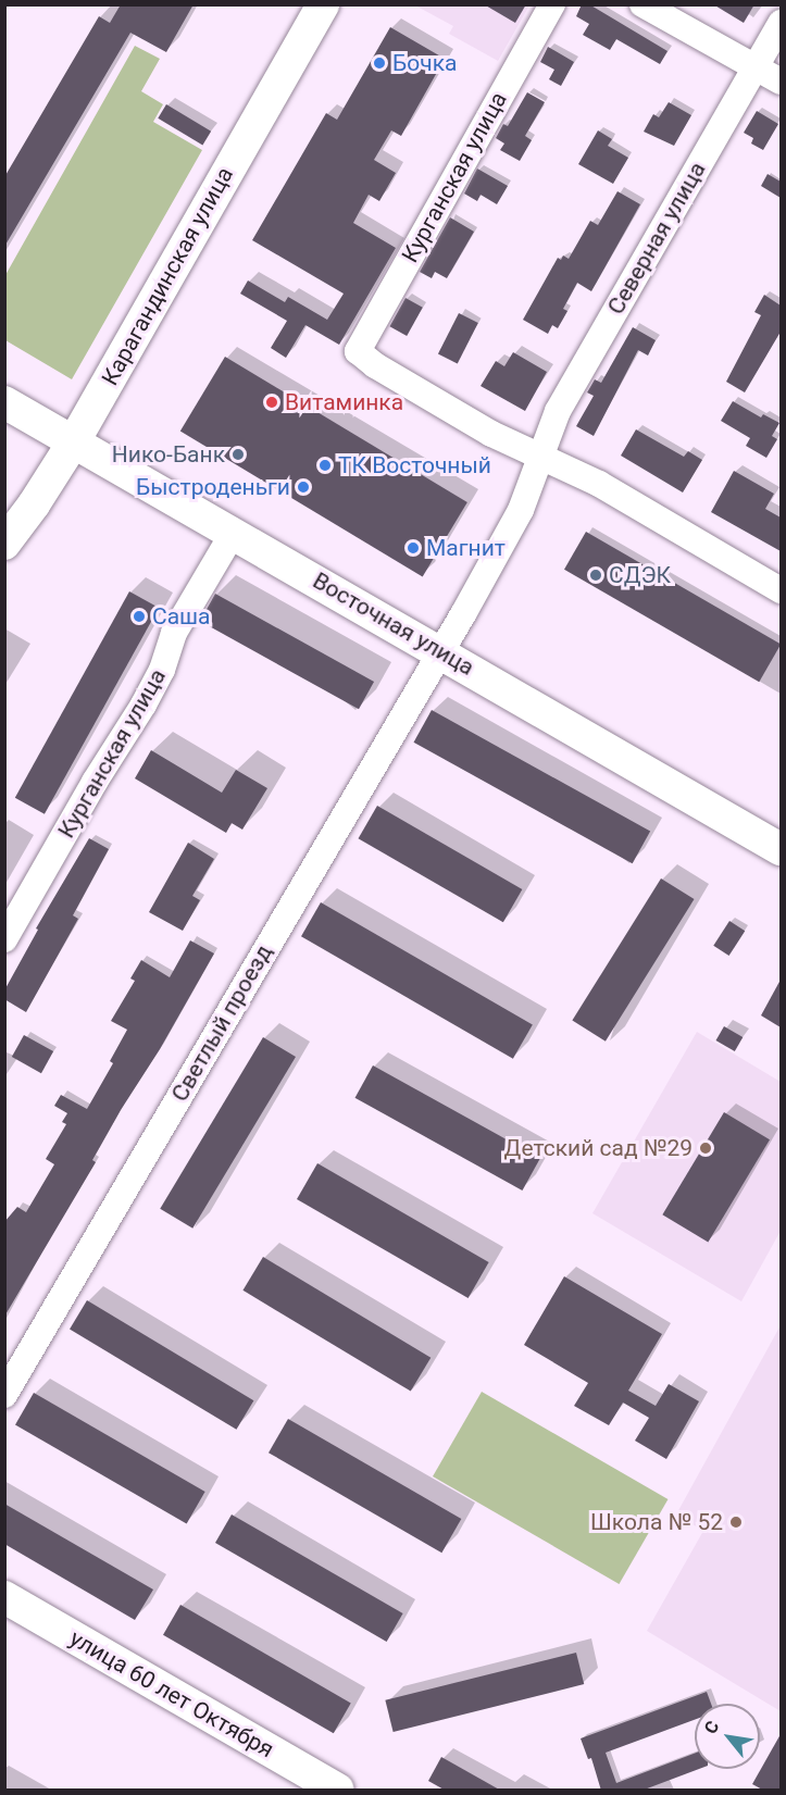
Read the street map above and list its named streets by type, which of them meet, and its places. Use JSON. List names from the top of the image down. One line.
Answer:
{"streets":{"main road":["Карагандинская улица","Восточная улица","улица 60 лет Октября"],"street":["Курганская улица","Северная улица","Светлый проезд"]},"crossings":[["Курганская улица","Северная улица"],["Курганская улица","Восточная улица"],["Северная улица","Восточная улица"],["Северная улица","Светлый проезд"],["Карагандинская улица","Восточная улица"],["Восточная улица","Светлый проезд"]],"places":["Бочка","Витаминка","Нико-Банк","ТК Восточный","Быстроденьги","Магнит","СДЭК","Саша","Детский сад №29","Школа № 52"],"north":"top left"}
